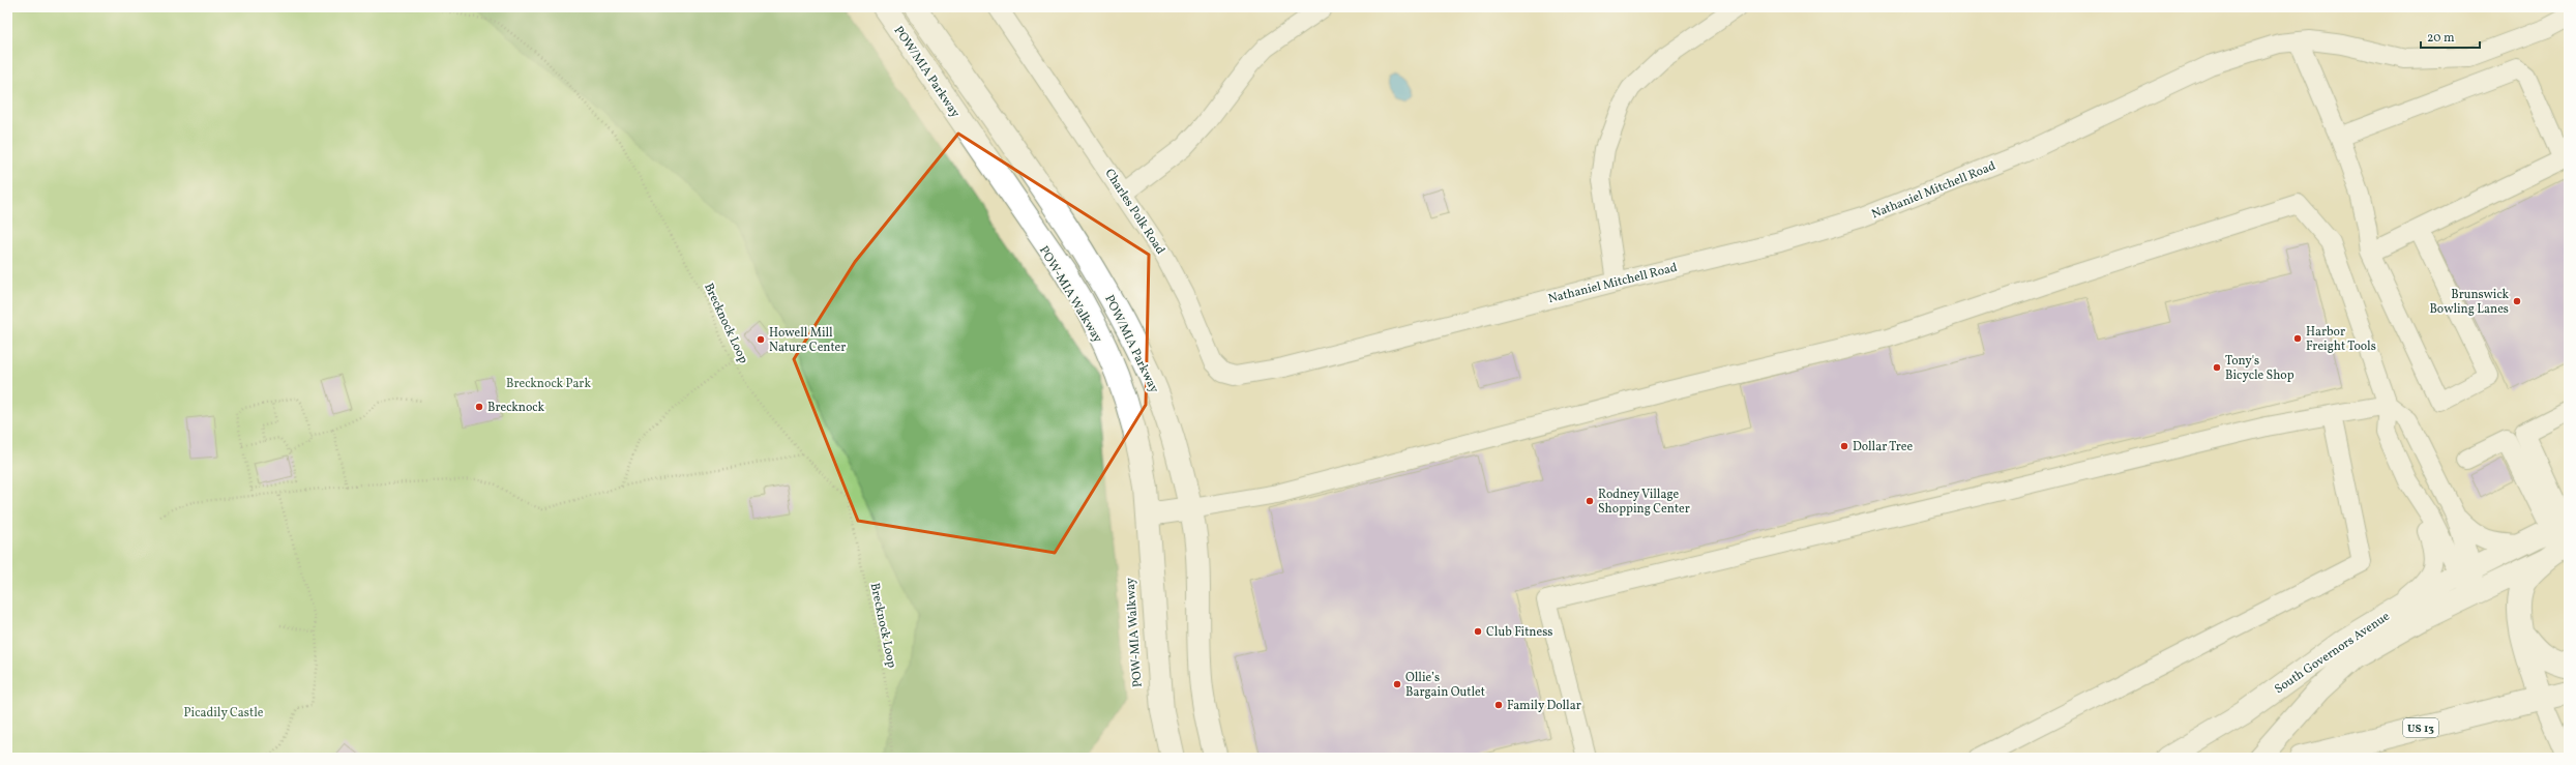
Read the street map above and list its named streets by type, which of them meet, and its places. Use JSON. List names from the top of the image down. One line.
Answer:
{"streets":{"main road":["POW/MIA Parkway","South Governors Avenue","US 13"],"street":["Nathaniel Mitchell Road","Charles Polk Road"],"path":["Brecknock Loop"]},"crossings":[["Nathaniel Mitchell Road","Charles Polk Road"]],"parks":["Brecknock Park","Picadily Castle"],"places":["Brunswick Bowling Lanes","Harbor Freight Tools","Howell Mill Nature Center","Tony's Bicycle Shop","Brecknock","Dollar Tree","Rodney Village Shopping Center","Club Fitness","Ollie’s Bargain Outlet","Family Dollar"],"scale_bar":"20 m"}
